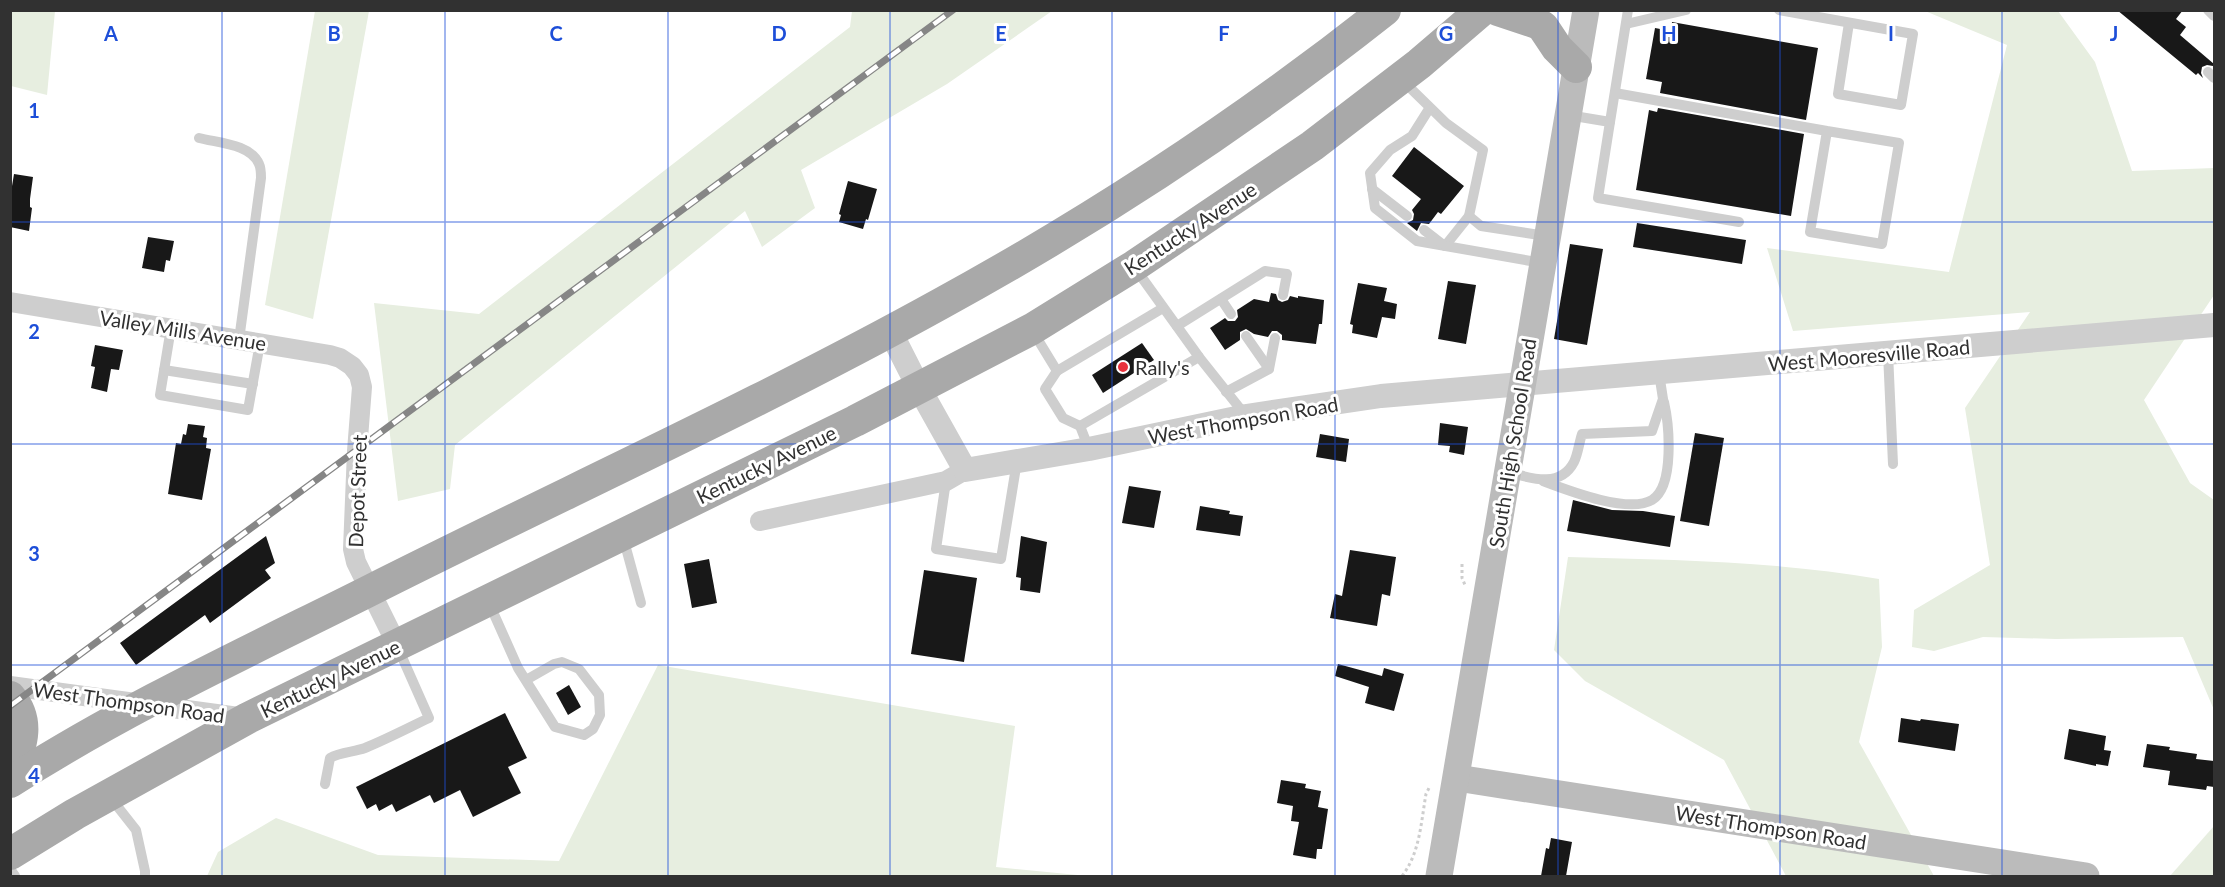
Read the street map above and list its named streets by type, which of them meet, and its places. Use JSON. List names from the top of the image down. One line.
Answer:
{"streets":{"main road":["Kentucky Avenue","West Thompson Road","South High School Road"],"street":["Valley Mills Avenue","West Mooresville Road","Depot Street"]},"crossings":[["Kentucky Avenue","West Thompson Road"],["Kentucky Avenue","Depot Street"],["Valley Mills Avenue","Depot Street"],["West Mooresville Road","West Thompson Road"],["West Mooresville Road","South High School Road"],["West Thompson Road","South High School Road"]],"places":["Rally's"],"grid":{"columns":["A","B","C","D","E","F","G","H","I","J"],"rows":["1","2","3","4"]}}
